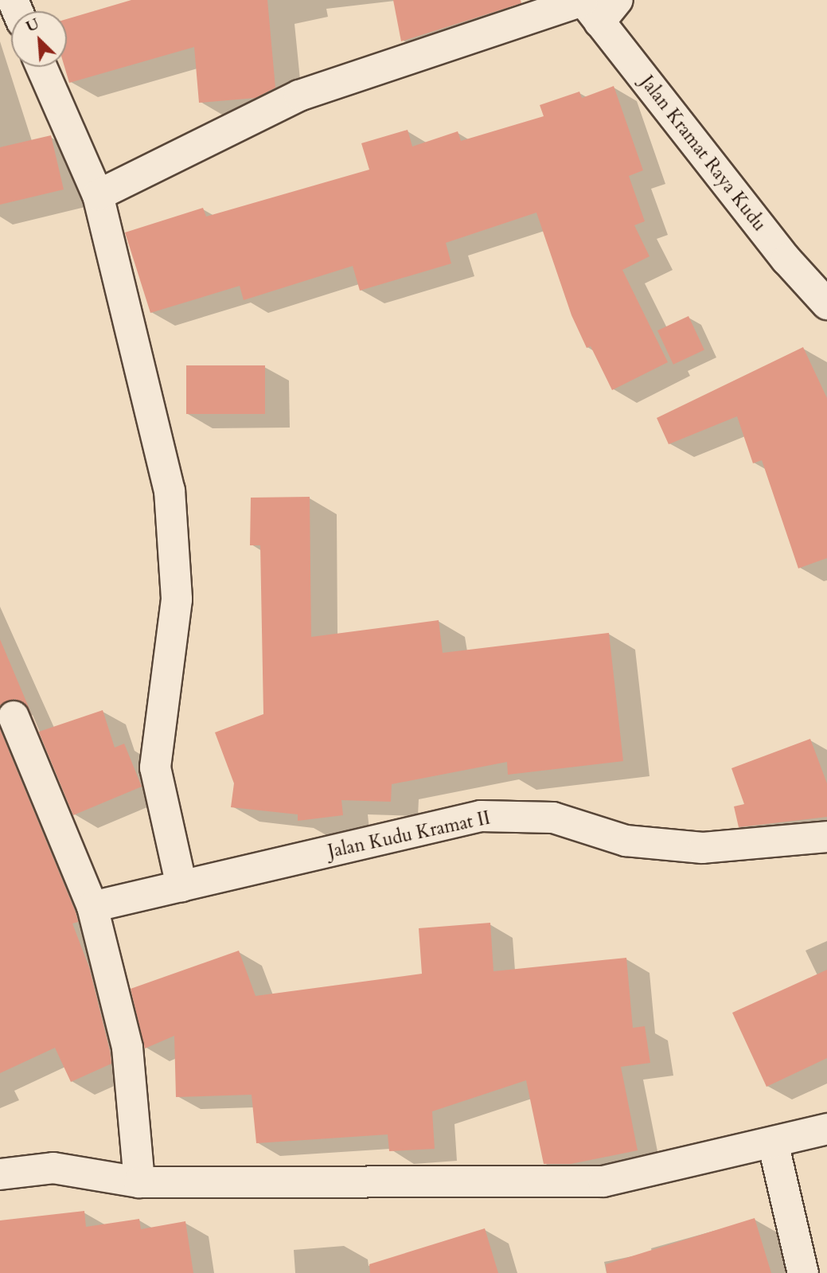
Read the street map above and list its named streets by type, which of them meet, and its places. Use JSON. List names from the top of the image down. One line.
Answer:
{"streets":{"street":["Jalan Kramat Raya Kudu","Jalan Kudu Kramat II"]},"north":"top left"}
